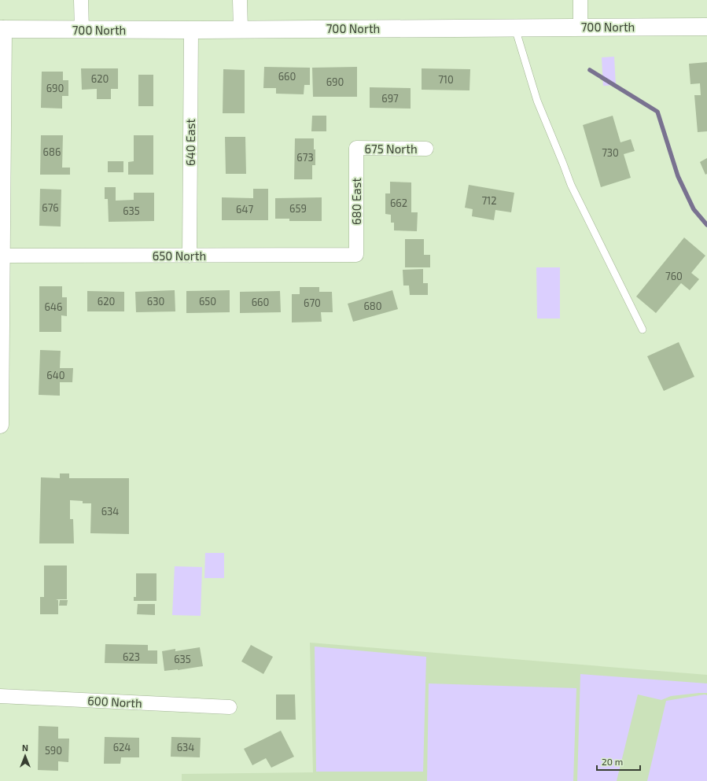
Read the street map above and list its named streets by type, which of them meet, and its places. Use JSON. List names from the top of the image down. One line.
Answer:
{"streets":{"street":["700 North","640 East","675 North","680 East","650 North","600 North"]},"crossings":[["700 North","640 East"],["640 East","650 North"],["675 North","680 East"],["680 East","650 North"]],"house_numbers":["660","620","710","690","690","697","686","730","673","712","662","676","659","647","635","760","620","630","650","660","670","680","646","640","634","623","635","624","634","590"],"scale_bar":"20 m","north":"top"}
